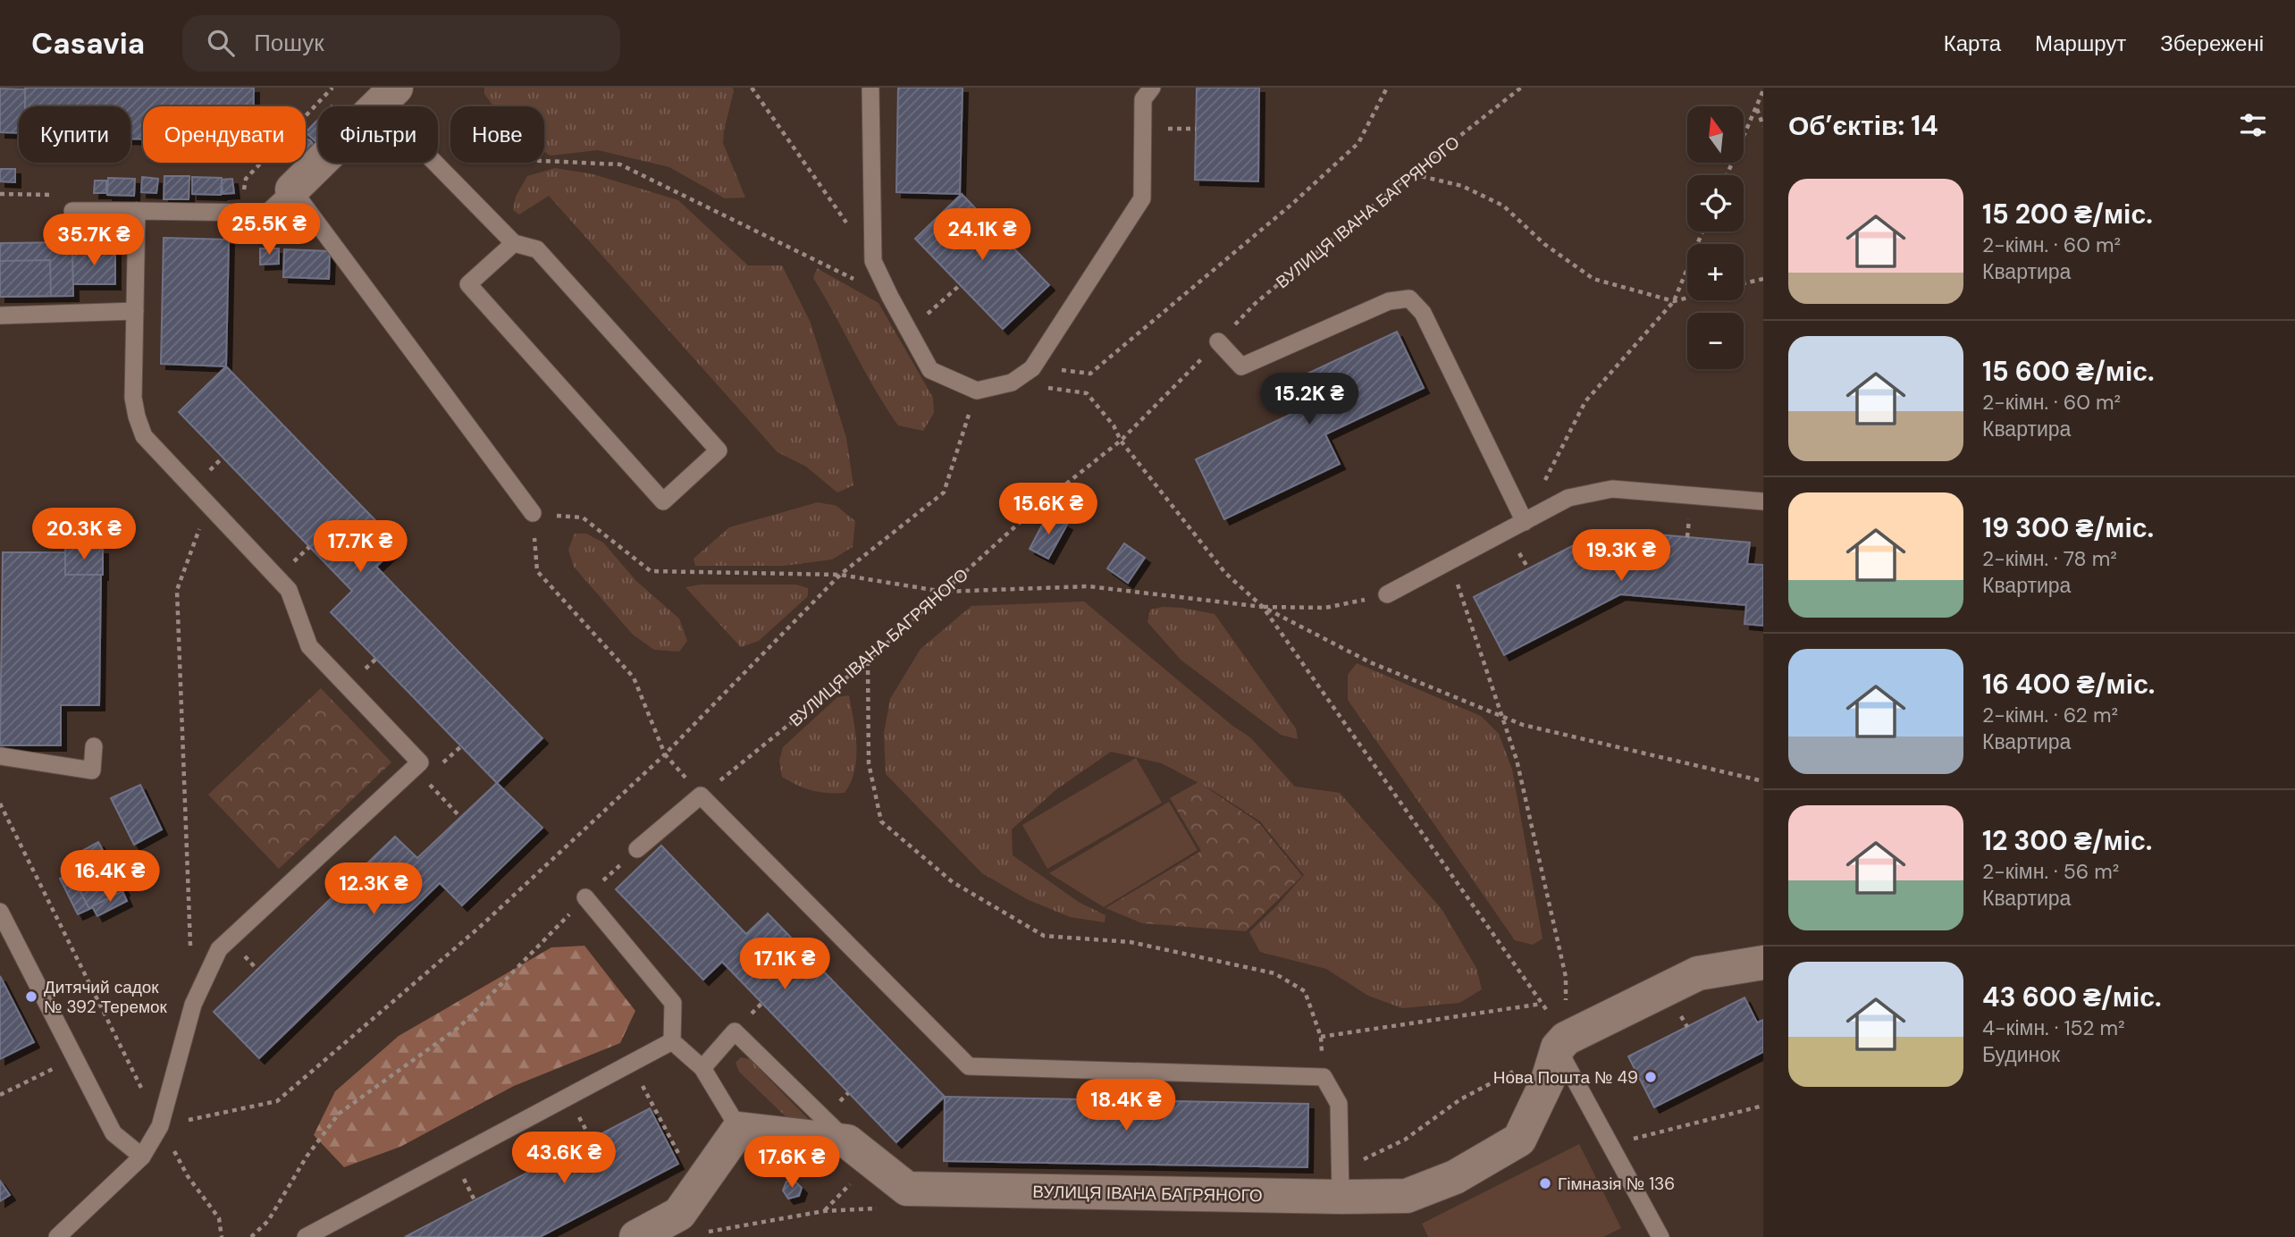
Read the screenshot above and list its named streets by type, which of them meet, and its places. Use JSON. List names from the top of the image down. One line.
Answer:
{"streets":{"street":["ВУЛИЦЯ ІВАНА БАГРЯНОГО"]},"places":["Дитячий садок № 392 Теремок","Нова Пошта № 49","Гімназія № 136"],"north":"top","page":{"header":"Casavia","search":"Пошук","nav":["Карта","Маршрут","Збережені"],"heading":"Об’єктів: 14","map_buttons":["+","−"],"chip":["Купити","Орендувати","Фільтри","Нове"],"list":[{"name":"15 200 ₴/міс.","note":"2-кімн. · 60 m² · Квартира"},{"name":"15 600 ₴/міс.","note":"2-кімн. · 60 m² · Квартира"},{"name":"19 300 ₴/міс.","note":"2-кімн. · 78 m² · Квартира"},{"name":"16 400 ₴/міс.","note":"2-кімн. · 62 m² · Квартира"},{"name":"12 300 ₴/міс.","note":"2-кімн. · 56 m² · Квартира"},{"name":"43 600 ₴/міс.","note":"4-кімн. · 152 m² · Будинок"}],"price":["25.5K ₴","24.1K ₴","35.7K ₴","15.2K ₴","15.6K ₴","20.3K ₴","17.7K ₴","19.3K ₴","16.4K ₴","12.3K ₴","17.1K ₴","18.4K ₴","43.6K ₴","17.6K ₴"]}}
